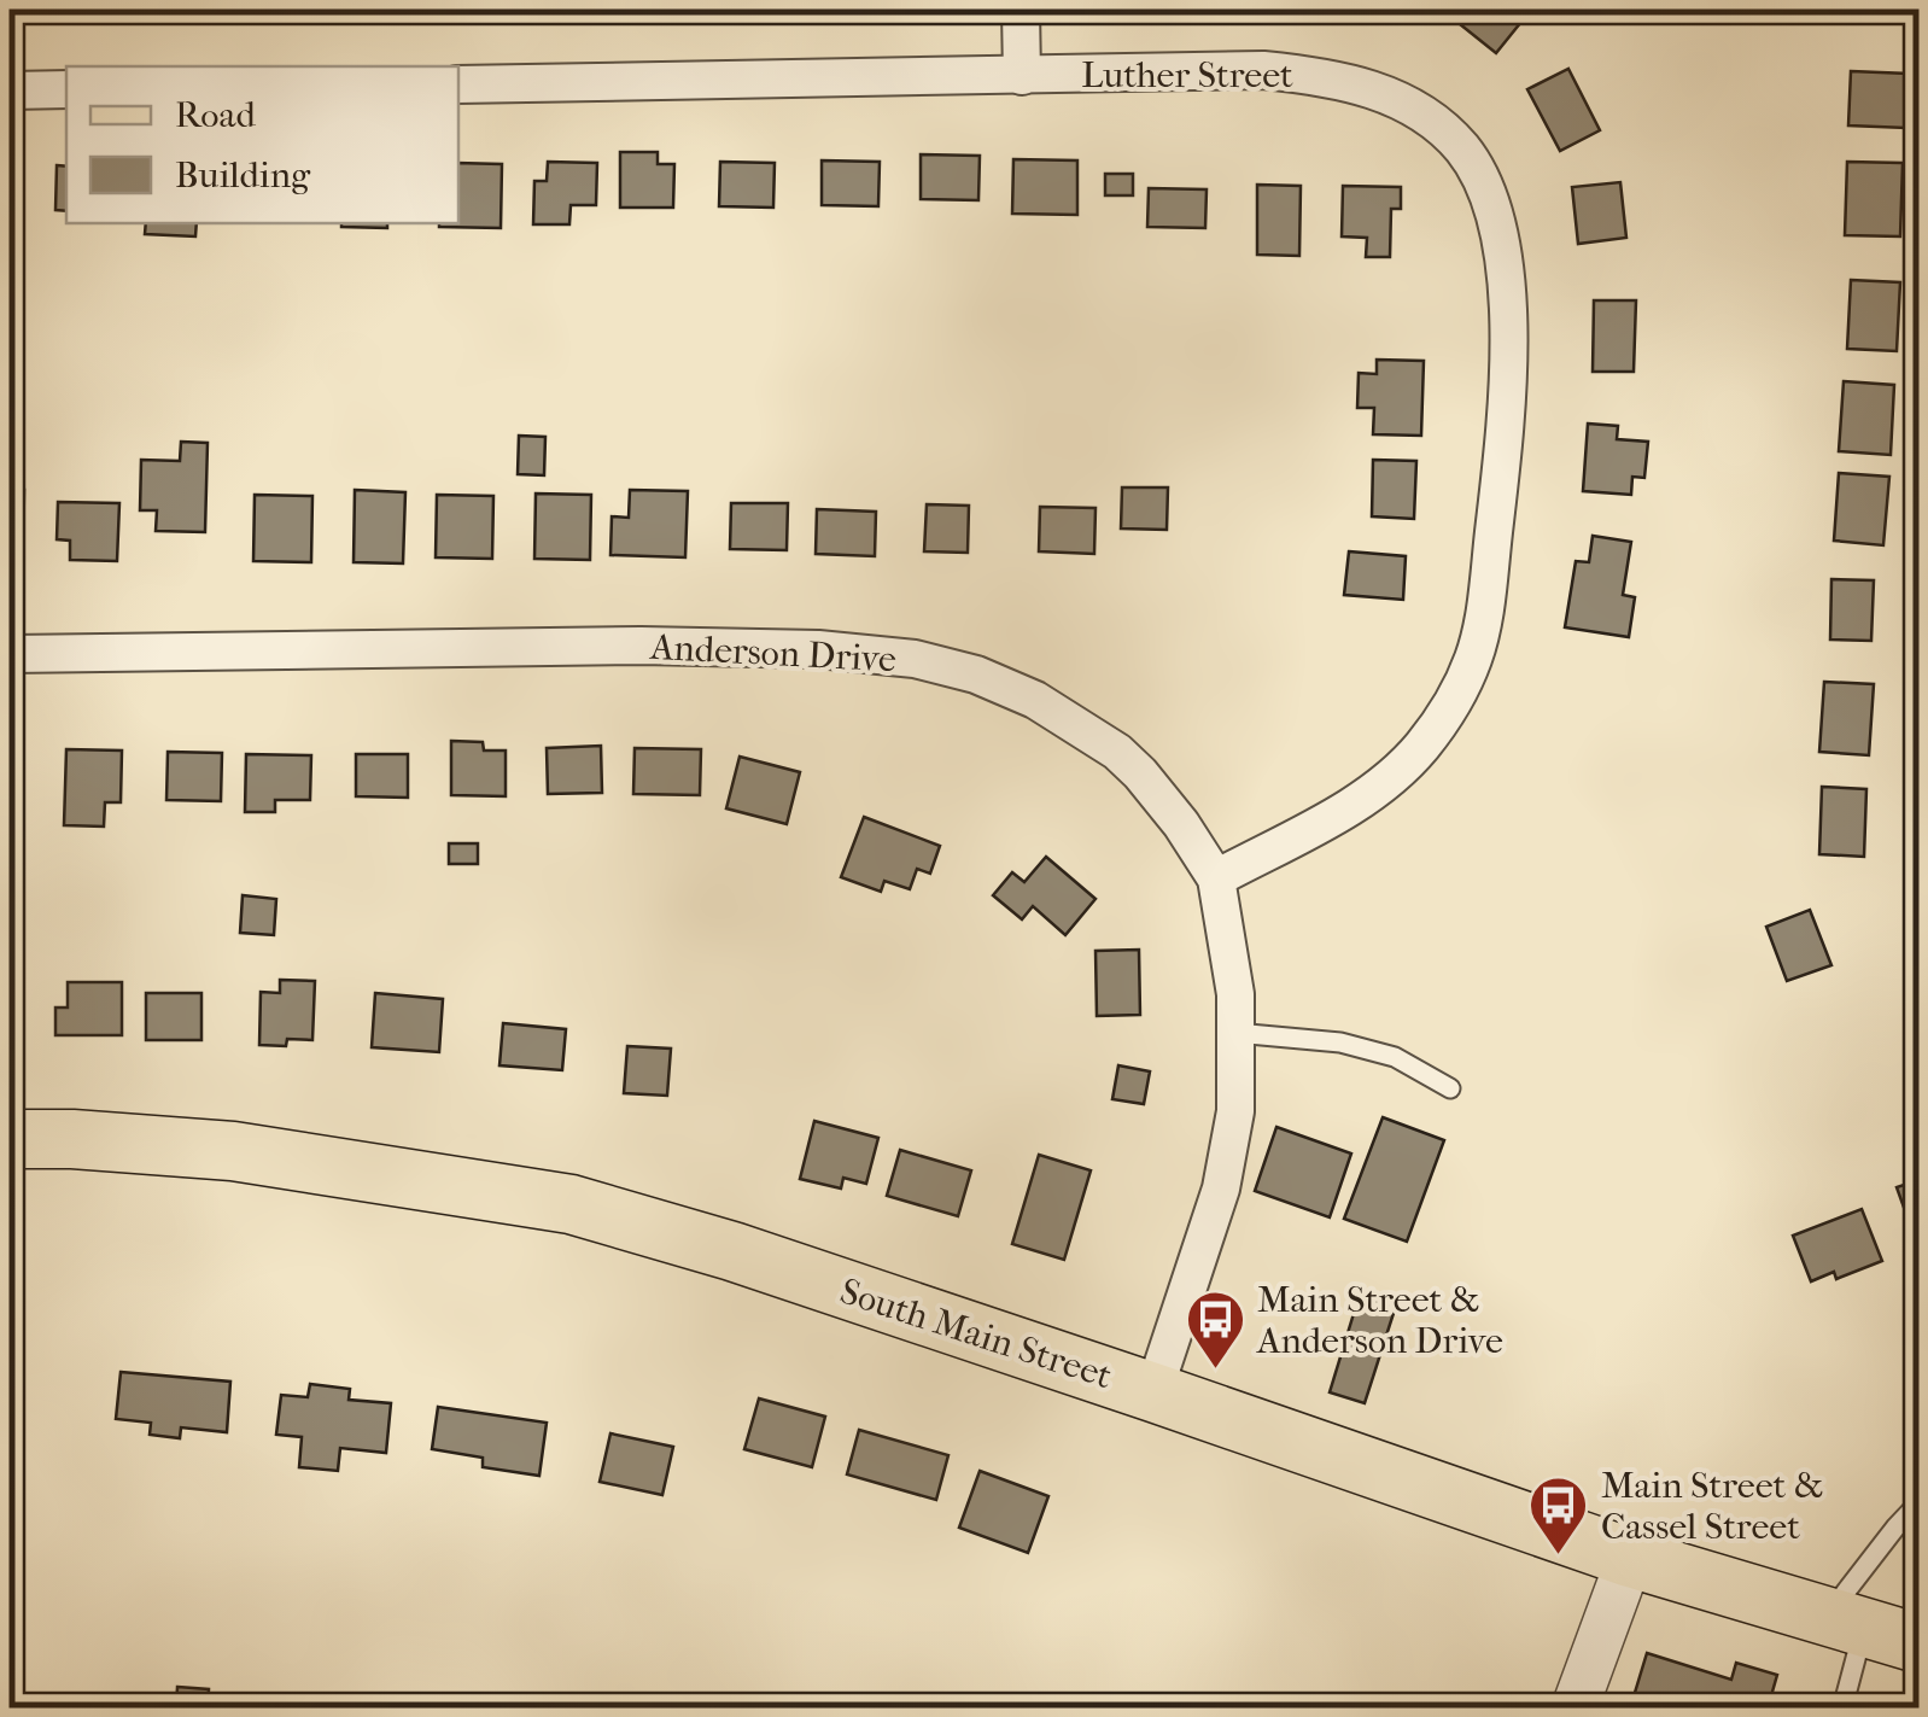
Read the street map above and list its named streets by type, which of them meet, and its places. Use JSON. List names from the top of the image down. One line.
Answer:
{"streets":{"main road":["South Main Street"],"street":["Luther Street","Anderson Drive"]},"crossings":[["Luther Street","Anderson Drive"],["Anderson Drive","South Main Street"]],"places":{"bus stop":["Main Street & Anderson Drive","Main Street & Cassel Street"]},"legend":["Road","Building"]}
